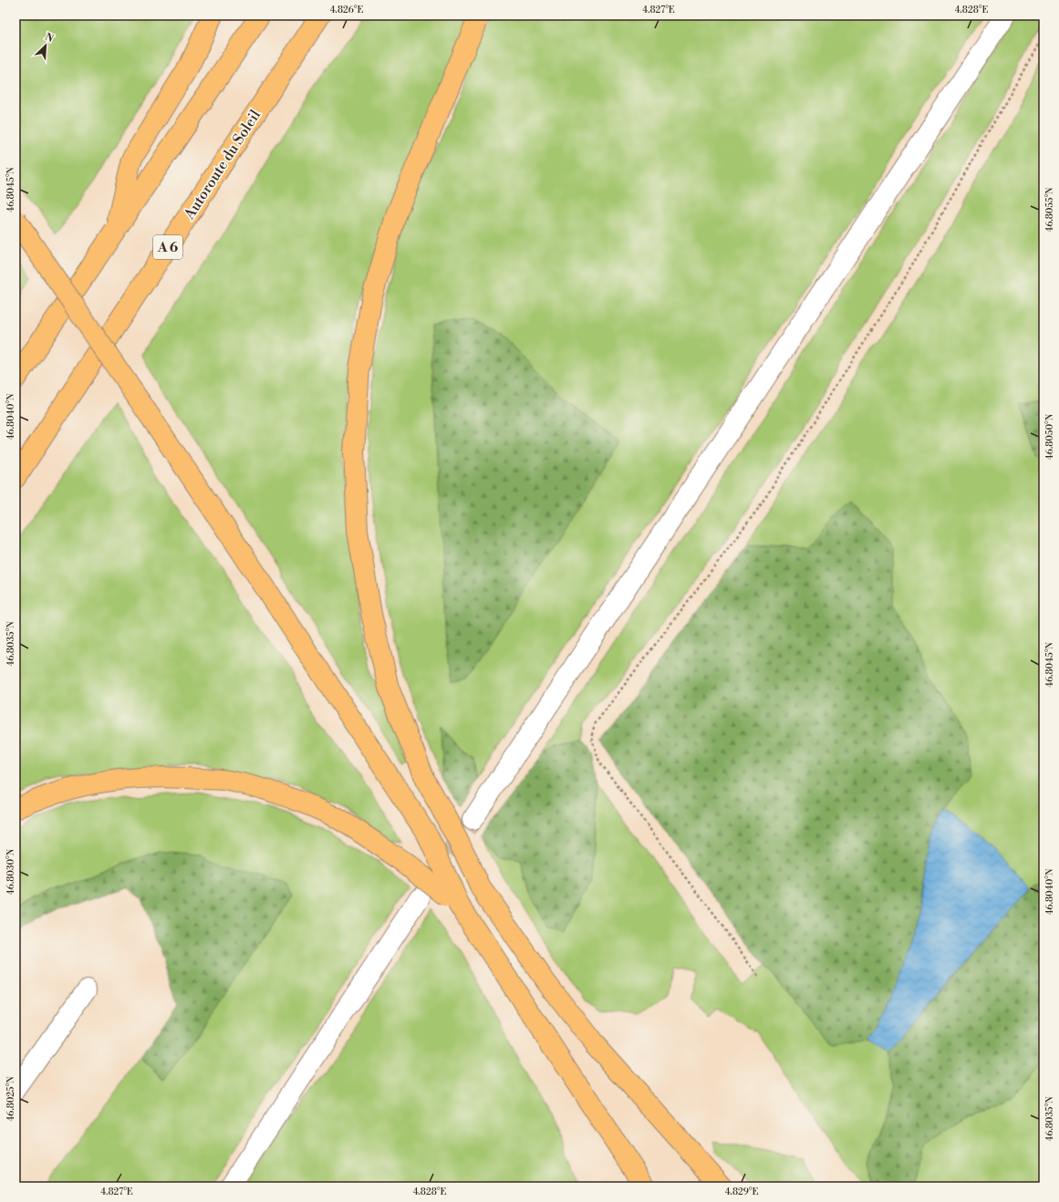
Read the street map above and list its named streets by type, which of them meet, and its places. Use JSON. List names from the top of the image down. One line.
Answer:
{"streets":{"highway":["Autoroute du Soleil","A 6"]},"north":"top right","coordinates":["4.826°E","4.827°E","4.828°E","46.8045°N","46.8055°N","46.8040°N","46.8050°N","46.8035°N","46.8030°N","46.8025°N","4.829°E"]}
